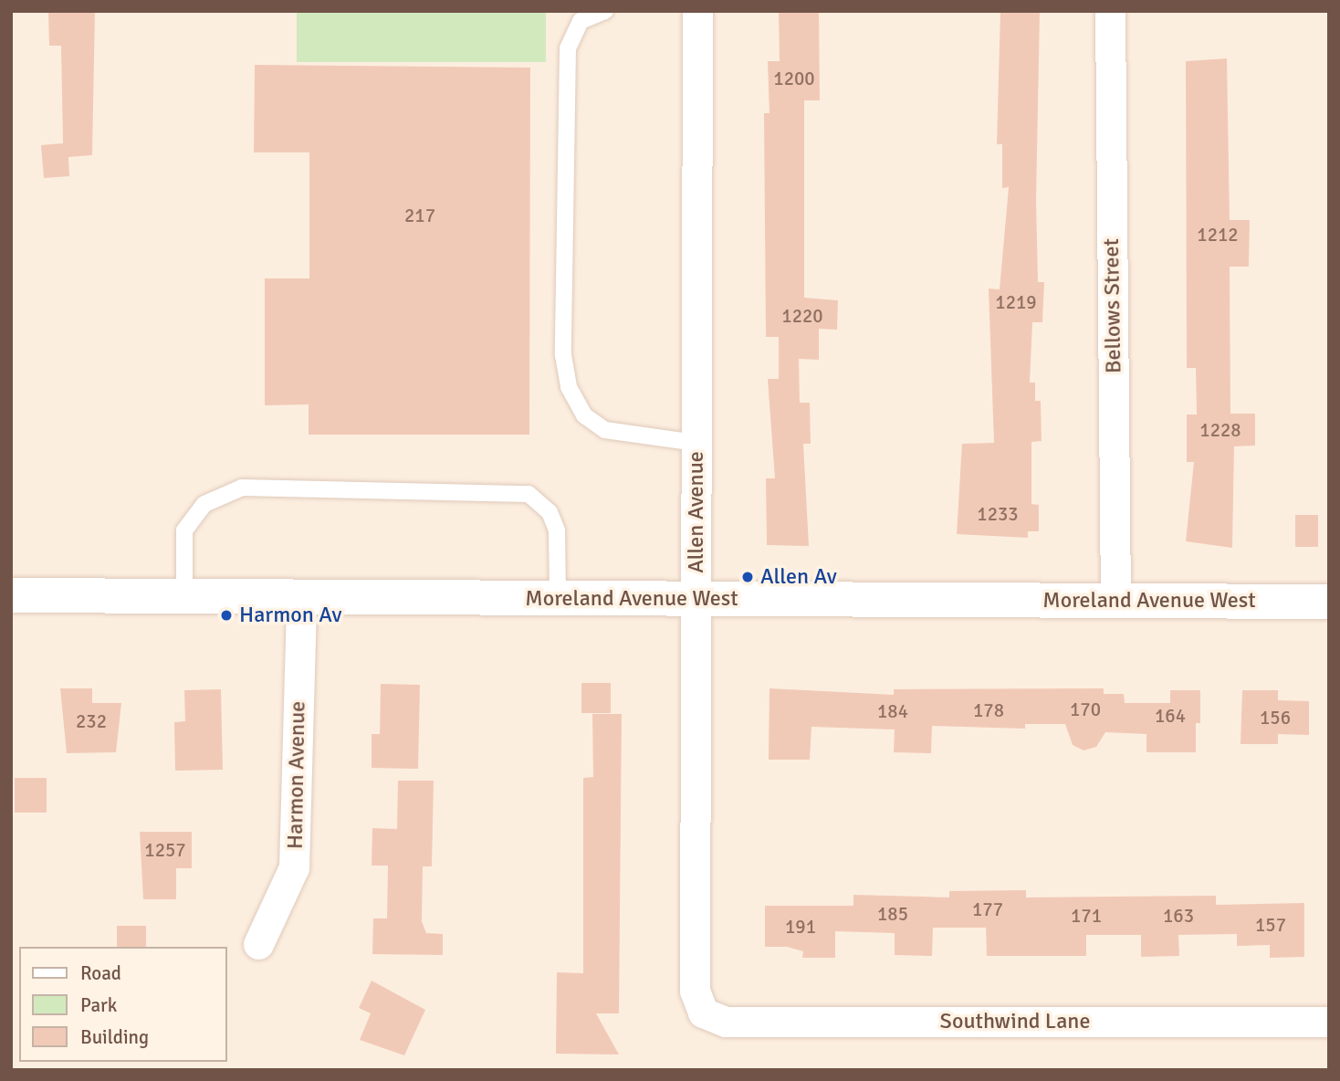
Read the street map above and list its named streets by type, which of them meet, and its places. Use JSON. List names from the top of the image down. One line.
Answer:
{"streets":{"street":["Bellows Street","Allen Avenue","Moreland Avenue West","Harmon Avenue","Southwind Lane"]},"crossings":[["Bellows Street","Moreland Avenue West"],["Allen Avenue","Moreland Avenue West"],["Allen Avenue","Southwind Lane"],["Moreland Avenue West","Harmon Avenue"]],"places":["Allen Av","Harmon Av"],"house_numbers":["1200","217","1212","1219","1220","1228","1233","170","178","184","164","156","232","1257","177","185","171","163","157","191"],"legend":["Road","Park","Building"]}
